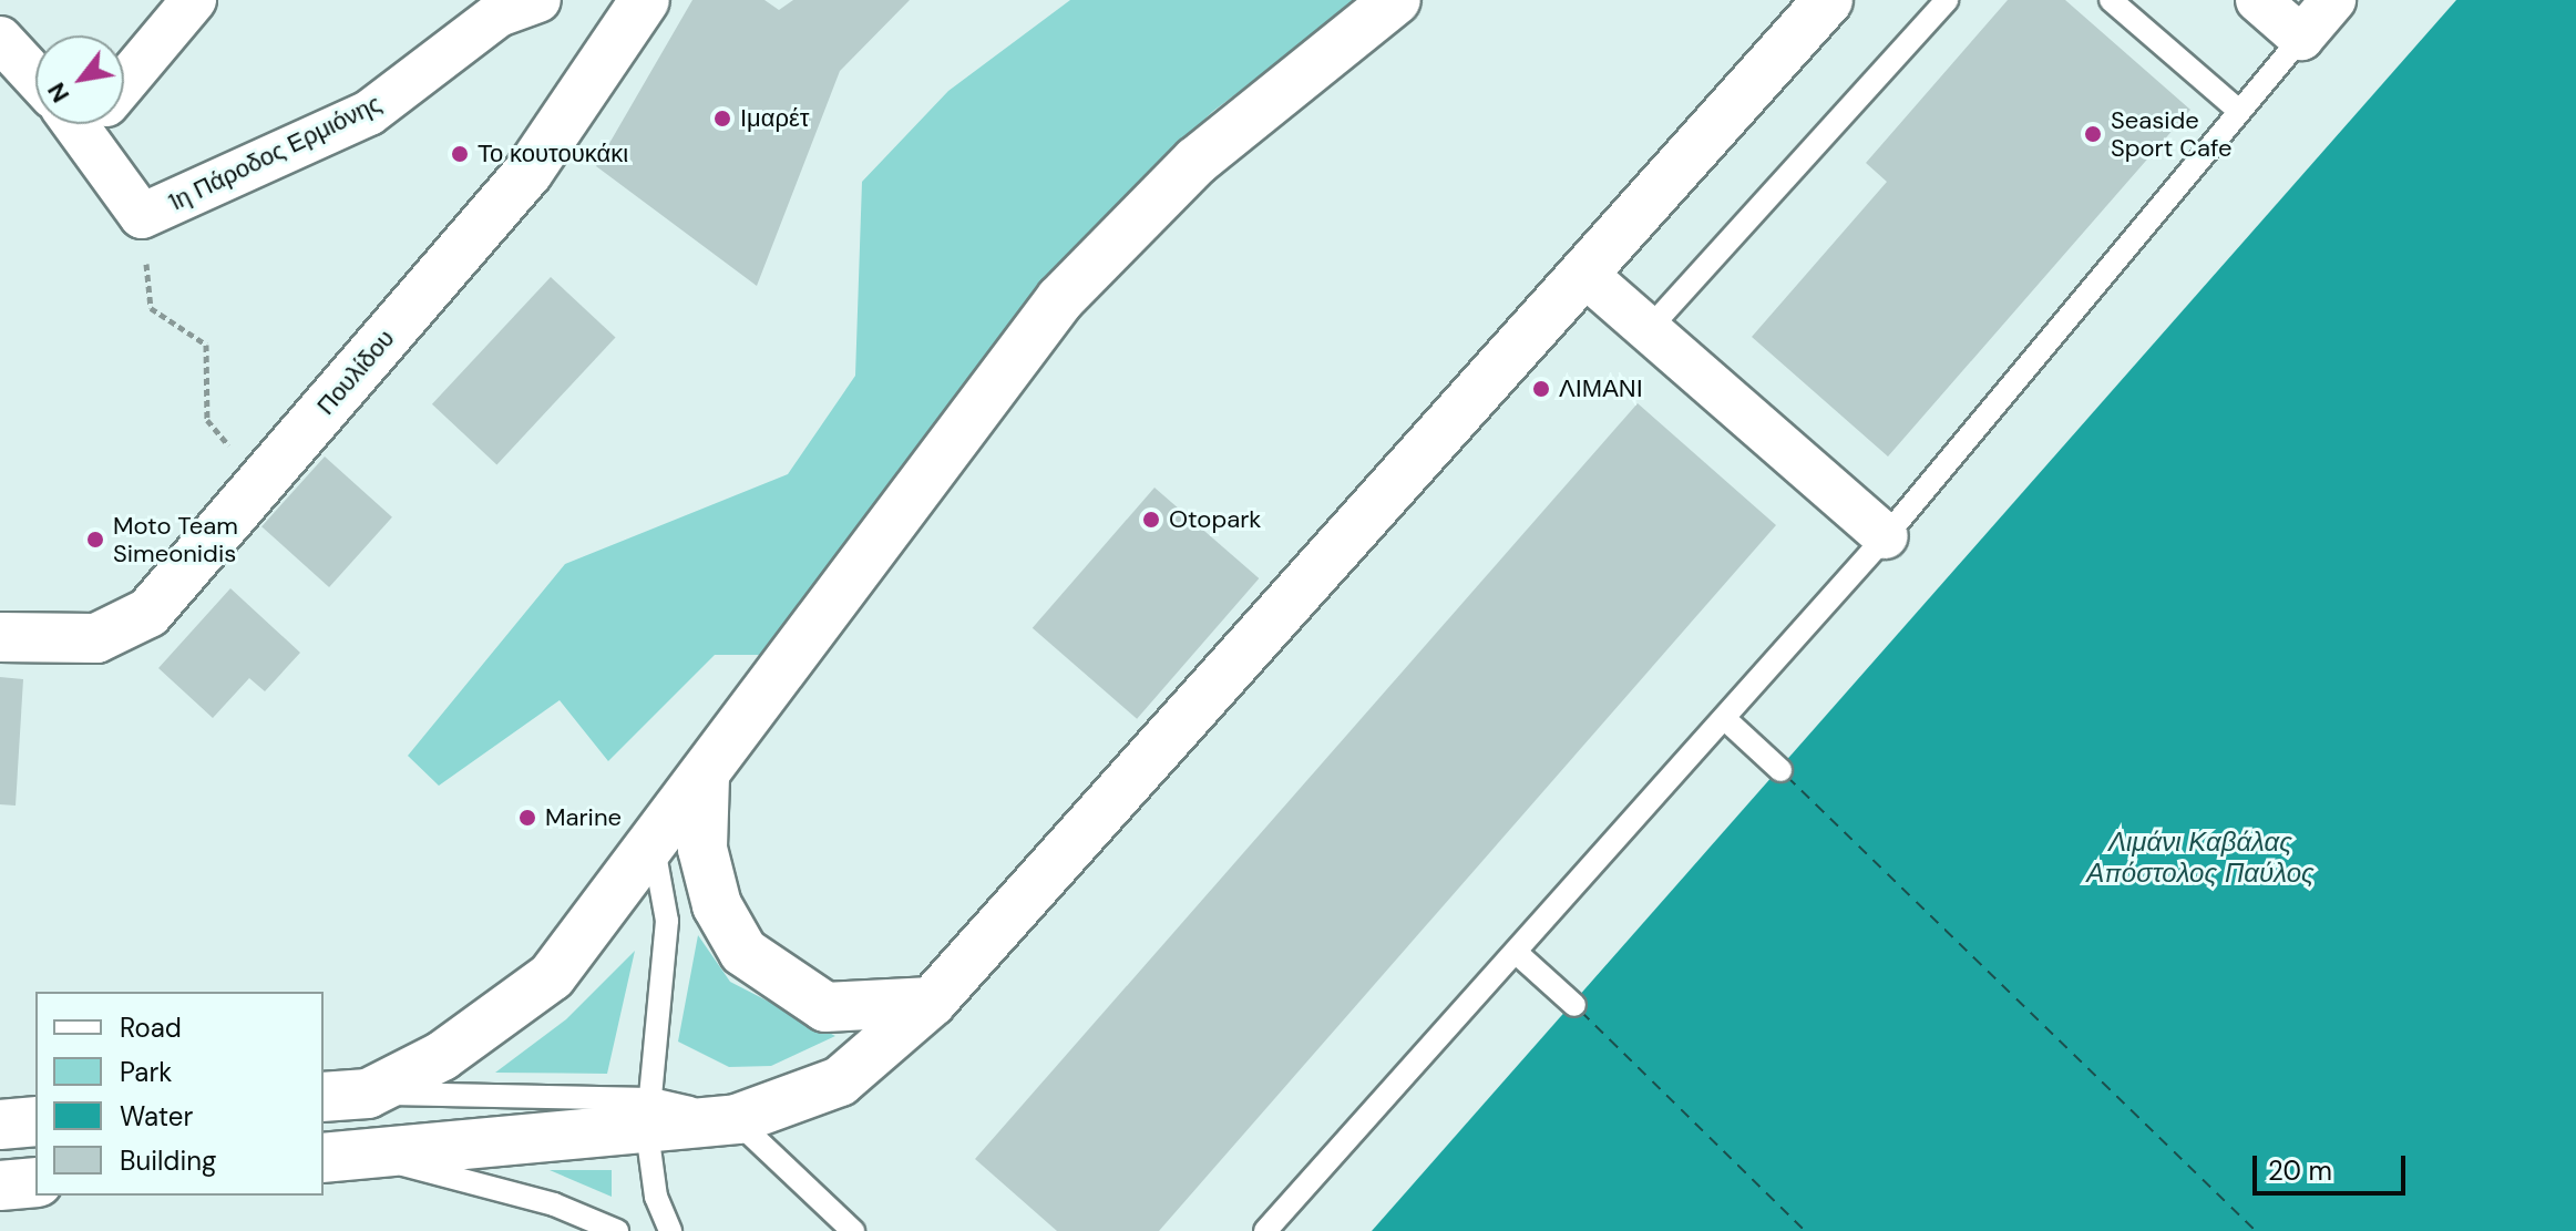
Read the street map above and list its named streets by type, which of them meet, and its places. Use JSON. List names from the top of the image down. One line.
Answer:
{"streets":{"street":["1η Πάροδος Ερμιόνης","Πουλίδου"]},"water":["Λιμάνι Καβάλας Απόστολος Παύλος"],"places":["Ιμαρέτ","Seaside Sport Cafe","Το κουτουκάκι","ΛΙΜΑΝΙ","Otopark","Moto Team Simeonidis","Marine"],"legend":["Road","Park","Water","Building"],"scale_bar":"20 m","north":"bottom left"}
